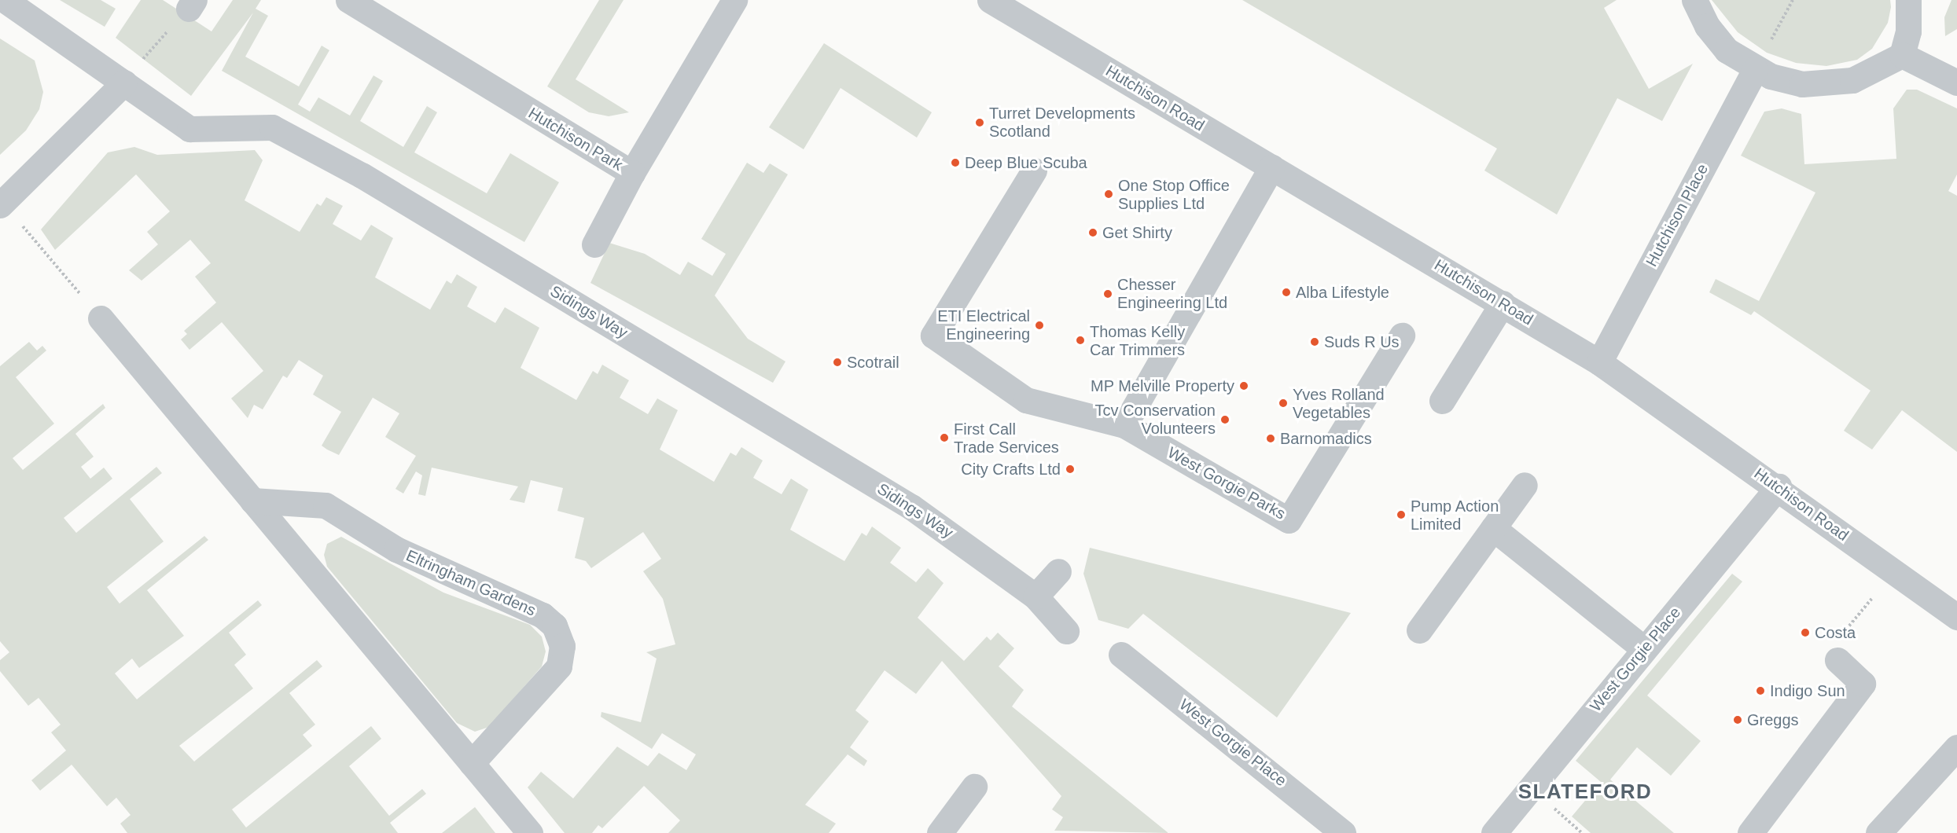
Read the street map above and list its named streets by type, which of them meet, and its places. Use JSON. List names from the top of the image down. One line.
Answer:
{"streets":{"street":["Hutchison Road","Hutchison Park","Hutchison Place","Sidings Way","West Gorgie Parks","Eltringham Gardens","West Gorgie Place"]},"crossings":[["Hutchison Road","Hutchison Place"],["Hutchison Road","West Gorgie Place"]],"districts":["SLATEFORD"],"places":["Turret Developments Scotland","Deep Blue Scuba","One Stop Office Supplies Ltd","Get Shirty","Alba Lifestyle","Chesser Engineering Ltd","ETI Electrical Engineering","Thomas Kelly Car Trimmers","Suds R Us","Scotrail","MP Melville Property","Yves Rolland Vegetables","Tcv Conservation Volunteers","First Call Trade Services","Barnomadics","City Crafts Ltd","Pump Action Limited","Costa","Indigo Sun","Greggs"]}
